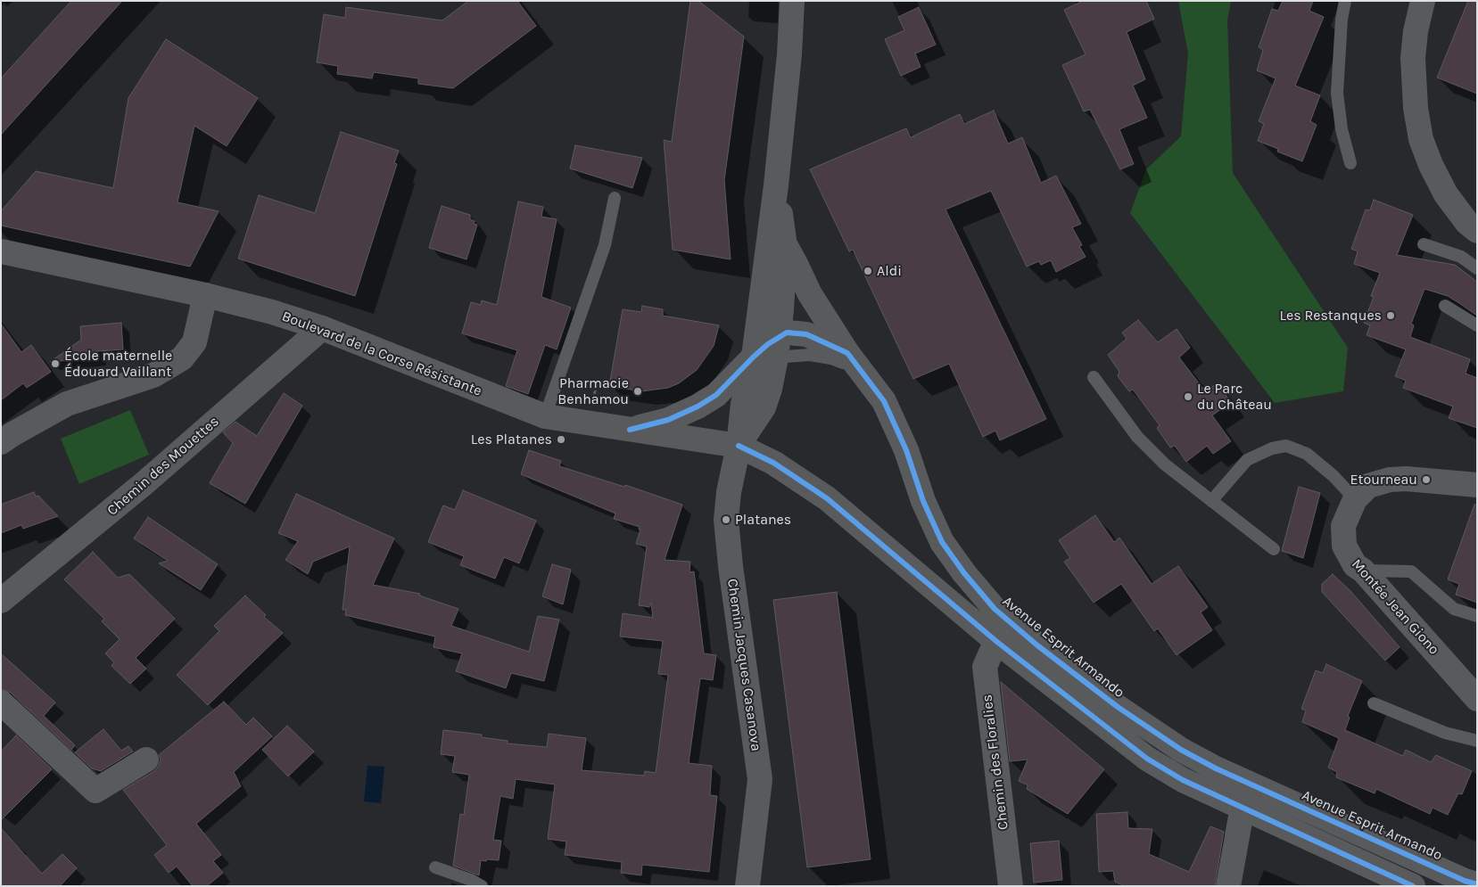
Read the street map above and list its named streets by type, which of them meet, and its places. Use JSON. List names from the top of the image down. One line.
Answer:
{"streets":{"street":["Boulevard de la Corse Résistante","Chemin des Mouettes","Montée Jean Giono","Avenue Esprit Armando","Chemin Jacques Casanova","Chemin des Floralies"]},"crossings":[["Boulevard de la Corse Résistante","Chemin des Mouettes"],["Boulevard de la Corse Résistante","Avenue Esprit Armando"],["Boulevard de la Corse Résistante","Chemin Jacques Casanova"],["Avenue Esprit Armando","Chemin Jacques Casanova"]],"places":["Aldi","Les Restanques","École maternelle Édouard Vaillant","Pharmacie Benhamou","Le Parc du Château","Les Platanes","Etourneau","Platanes"]}
